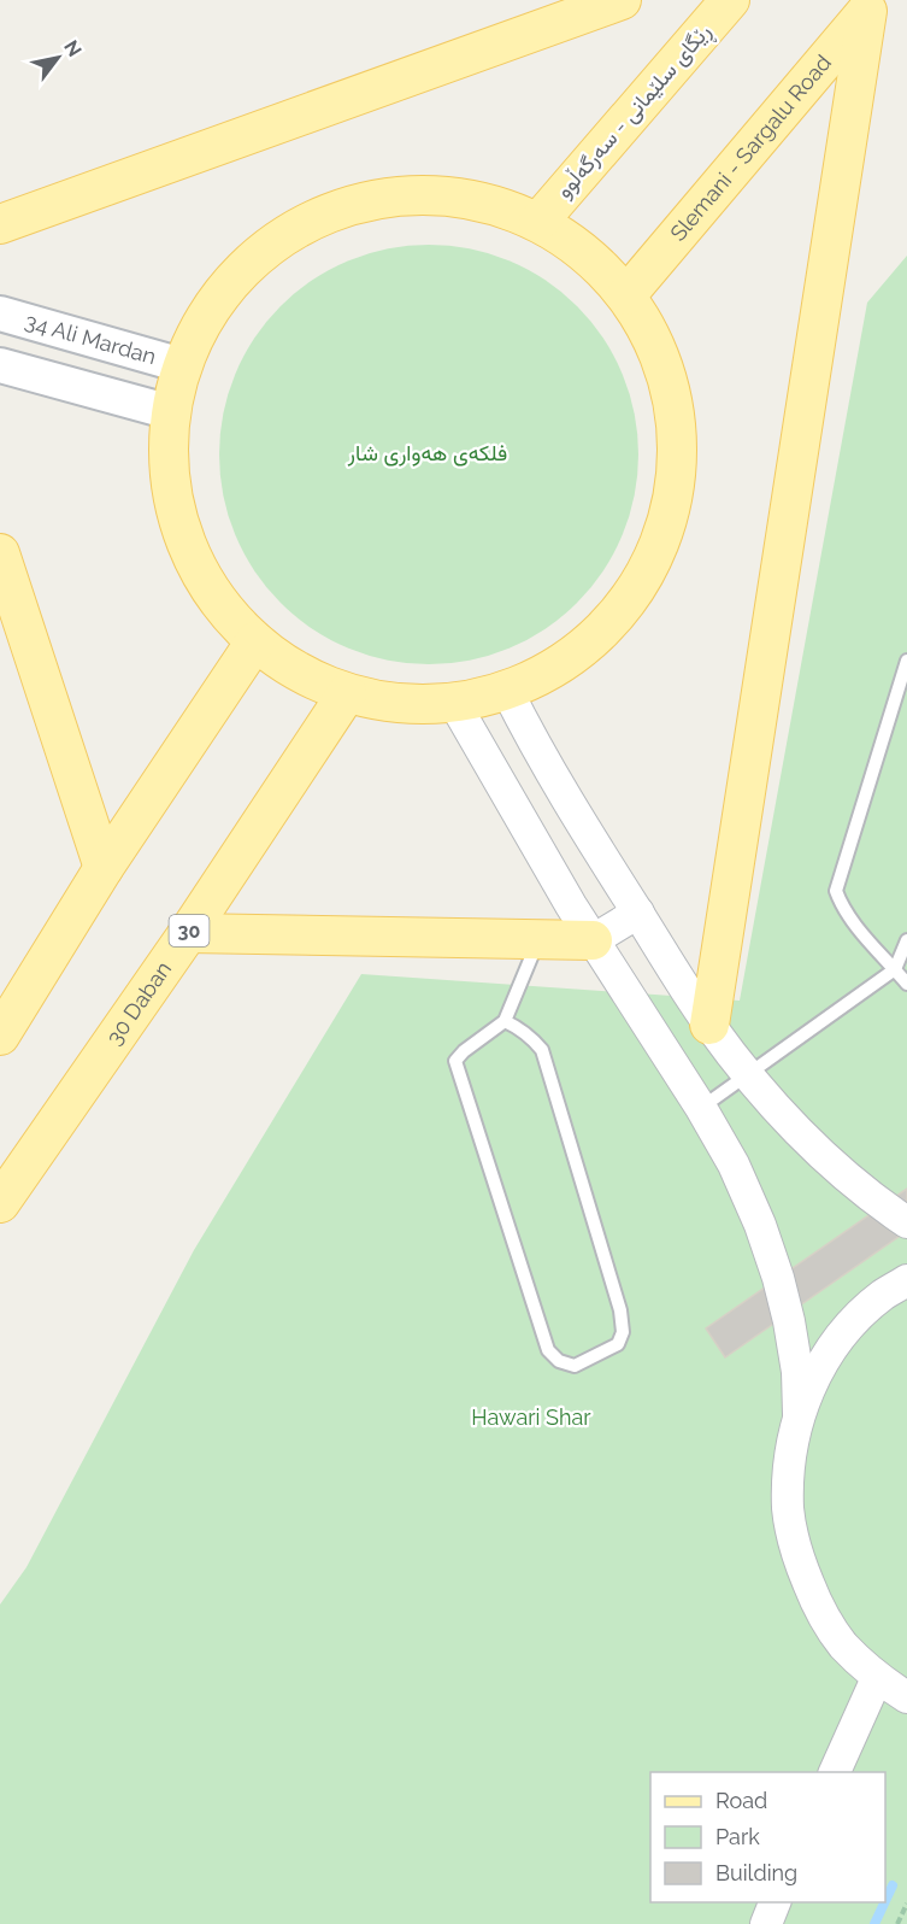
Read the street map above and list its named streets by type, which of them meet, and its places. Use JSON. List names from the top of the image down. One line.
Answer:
{"streets":{"main road":["ڕێگای سلێمانی - سەرگەڵوو","Slemani - Sargalu Road","34 Ali Mardan","30","30 Daban"]},"parks":["فلکەی هەواری شار","Hawari Shar"],"legend":["Road","Park","Building"],"north":"top right"}
